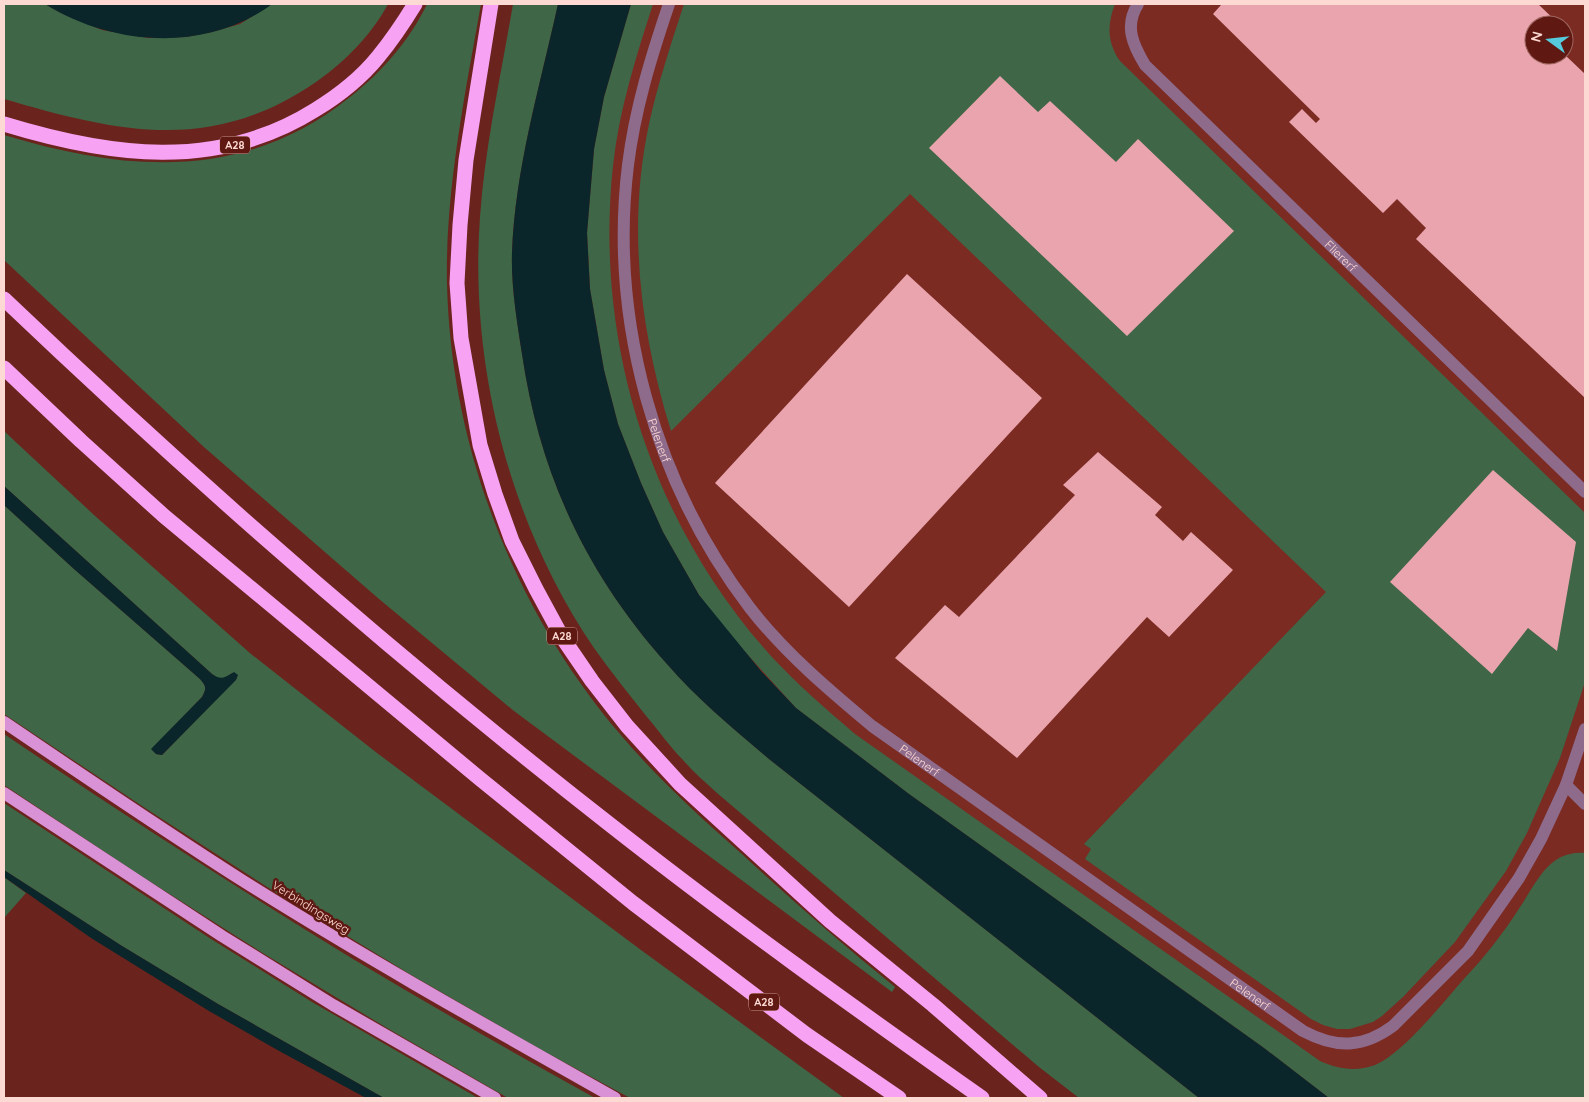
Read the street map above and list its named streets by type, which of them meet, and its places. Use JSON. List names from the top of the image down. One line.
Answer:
{"streets":{"highway":["A28"],"main road":["Verbindingsweg"],"street":["Fliererf","Pelenerf"]},"north":"left"}
